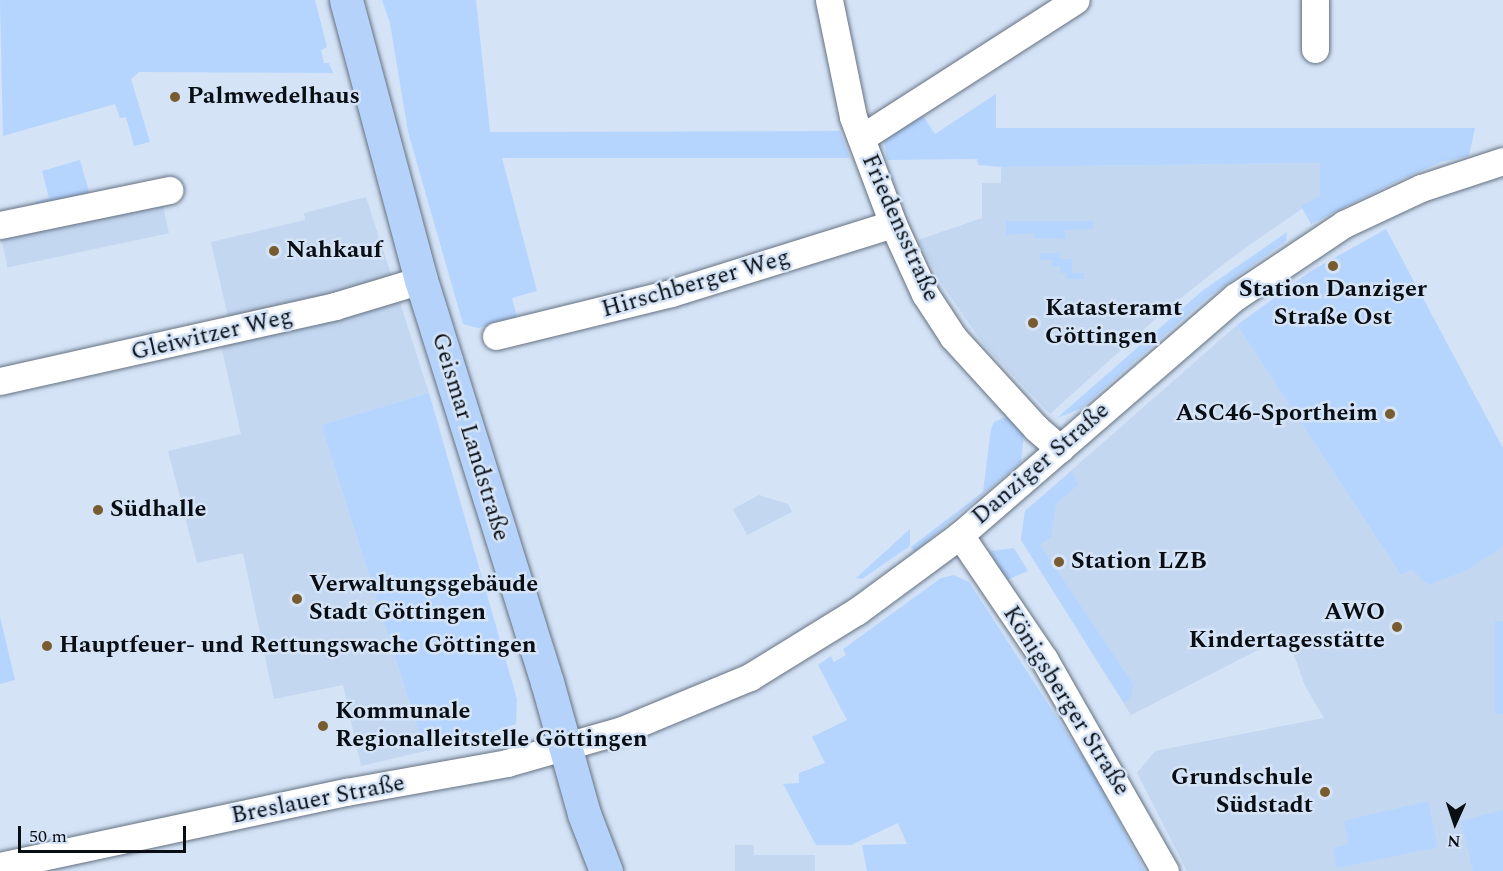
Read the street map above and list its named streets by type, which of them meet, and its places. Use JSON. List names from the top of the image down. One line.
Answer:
{"streets":{"main road":["Geismar Landstraße"],"street":["Friedensstraße","Hirschberger Weg","Gleiwitzer Weg","Danziger Straße","Königsberger Straße","Breslauer Straße"]},"crossings":[["Friedensstraße","Hirschberger Weg"],["Friedensstraße","Danziger Straße"],["Gleiwitzer Weg","Geismar Landstraße"],["Geismar Landstraße","Danziger Straße"],["Geismar Landstraße","Breslauer Straße"],["Danziger Straße","Königsberger Straße"],["Danziger Straße","Breslauer Straße"]],"places":["Palmwedelhaus","Nahkauf","Station Danziger Straße Ost","Katasteramt Göttingen","ASC46-Sportheim","Südhalle","Station LZB","Verwaltungsgebäude Stadt Göttingen","AWO Kindertagesstätte","Hauptfeuer- und Rettungswache Göttingen","Kommunale Regionalleitstelle Göttingen","Grundschule Südstadt"],"scale_bar":"50 m","north":"bottom"}
